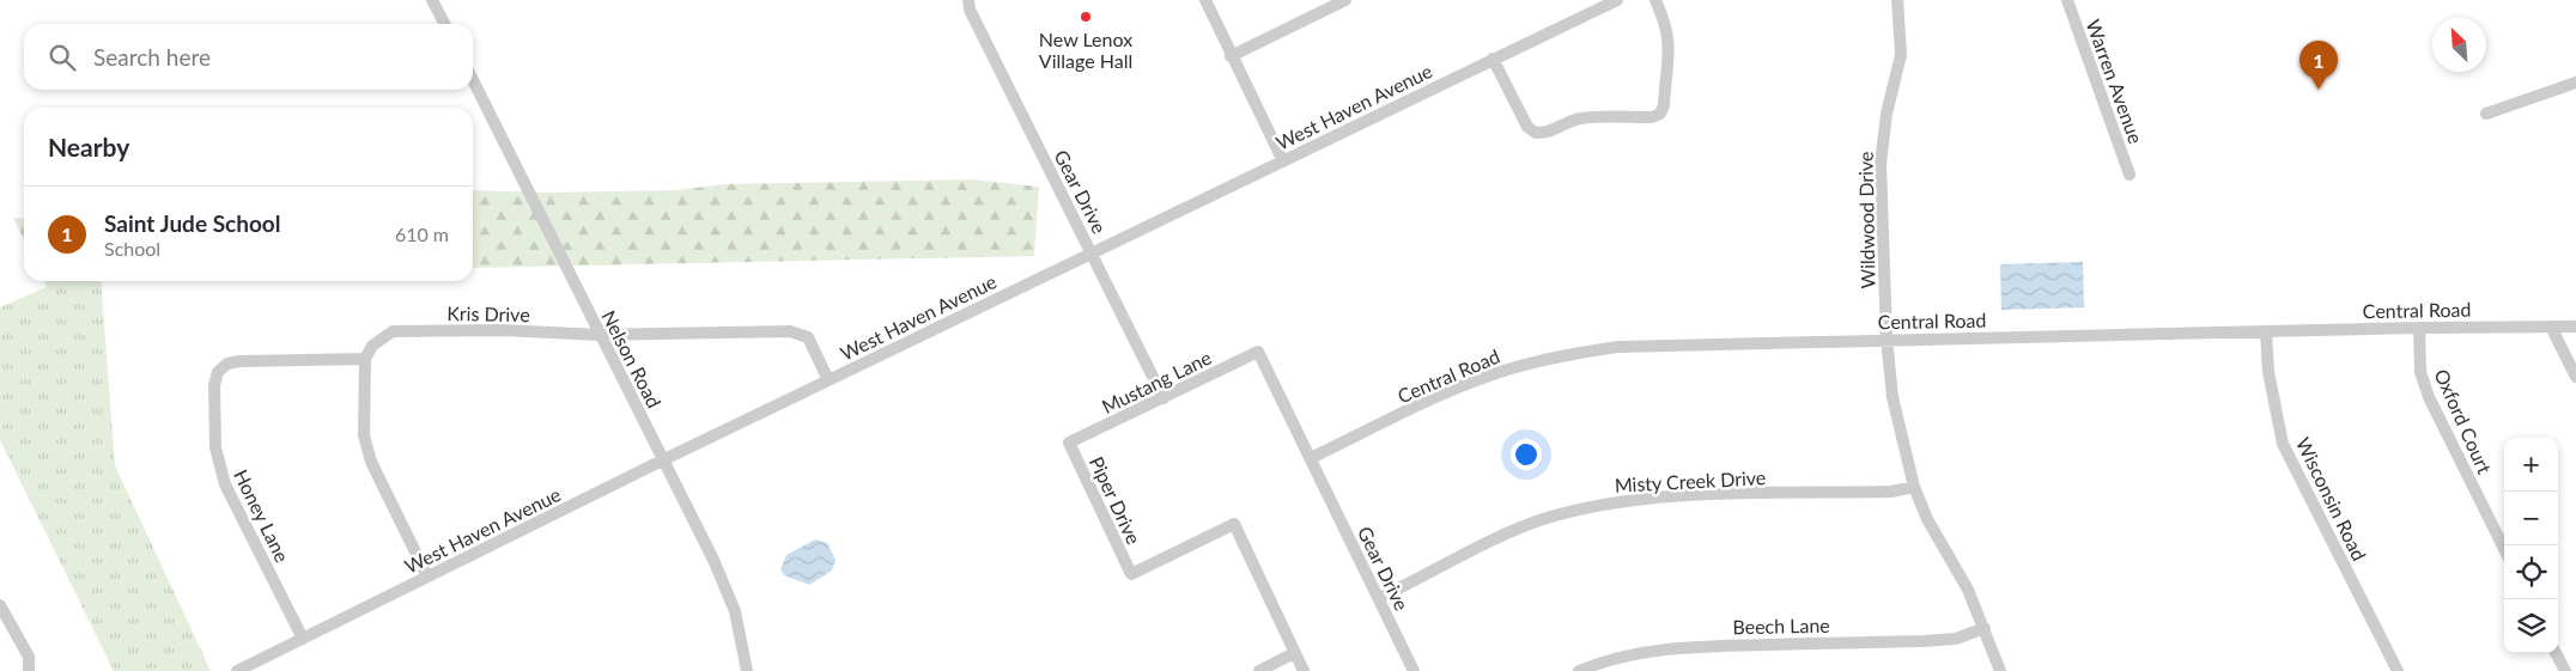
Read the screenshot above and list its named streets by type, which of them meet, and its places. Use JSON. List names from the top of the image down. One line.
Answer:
{"streets":{"street":["Warren Avenue","West Haven Avenue","Gear Drive","Wildwood Drive","Central Road","Kris Drive","Nelson Road","Mustang Lane","Oxford Court","Misty Creek Drive","Wisconsin Road","Piper Drive","Honey Lane","Beech Lane"]},"crossings":[["West Haven Avenue","Gear Drive"],["West Haven Avenue","Kris Drive"],["West Haven Avenue","Nelson Road"],["West Haven Avenue","Honey Lane"],["Gear Drive","Central Road"],["Gear Drive","Mustang Lane"],["Gear Drive","Misty Creek Drive"],["Wildwood Drive","Central Road"],["Wildwood Drive","Misty Creek Drive"],["Wildwood Drive","Beech Lane"],["Central Road","Oxford Court"],["Central Road","Wisconsin Road"],["Kris Drive","Nelson Road"],["Kris Drive","Honey Lane"],["Mustang Lane","Piper Drive"]],"places":["New Lenox Village Hall"],"north":"top left","page":{"search":"Search here","pins":"1","heading":"Nearby","list":[{"mark":"1","name":"Saint Jude School","note":"School","value":"610 m"}],"map_buttons":["+","−"]}}
